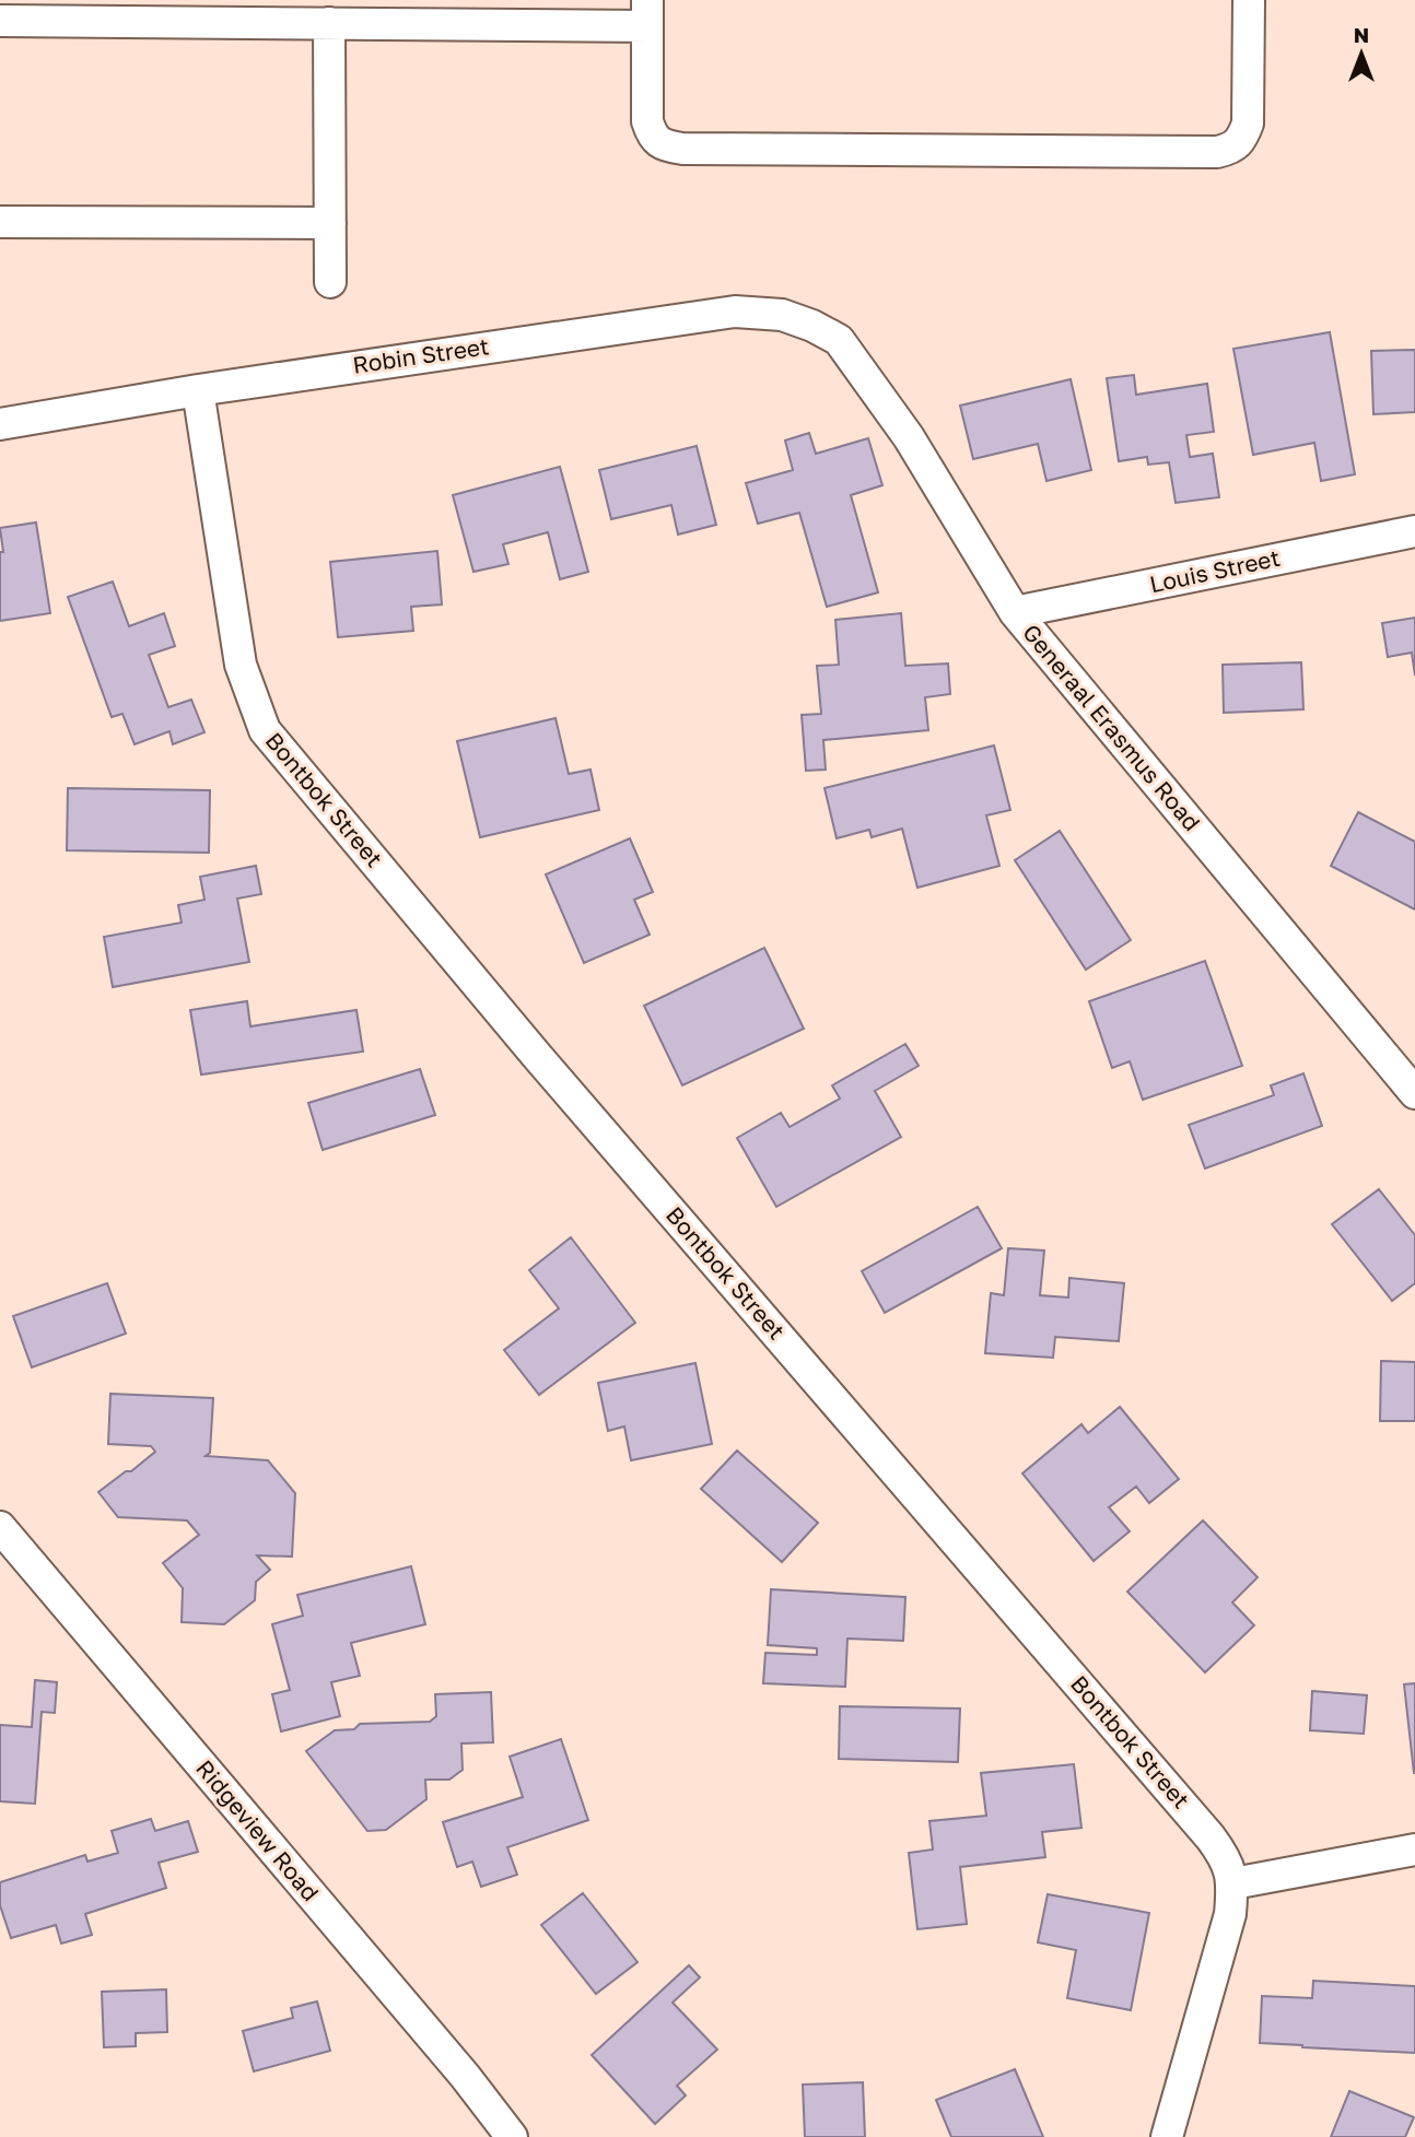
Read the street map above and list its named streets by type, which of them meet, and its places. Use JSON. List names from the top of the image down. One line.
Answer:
{"streets":{"street":["Robin Street","Louis Street","Generaal Erasmus Road","Bontbok Street","Ridgeview Road"]},"crossings":[["Robin Street","Generaal Erasmus Road"],["Robin Street","Bontbok Street"],["Louis Street","Generaal Erasmus Road"]],"north":"top"}
